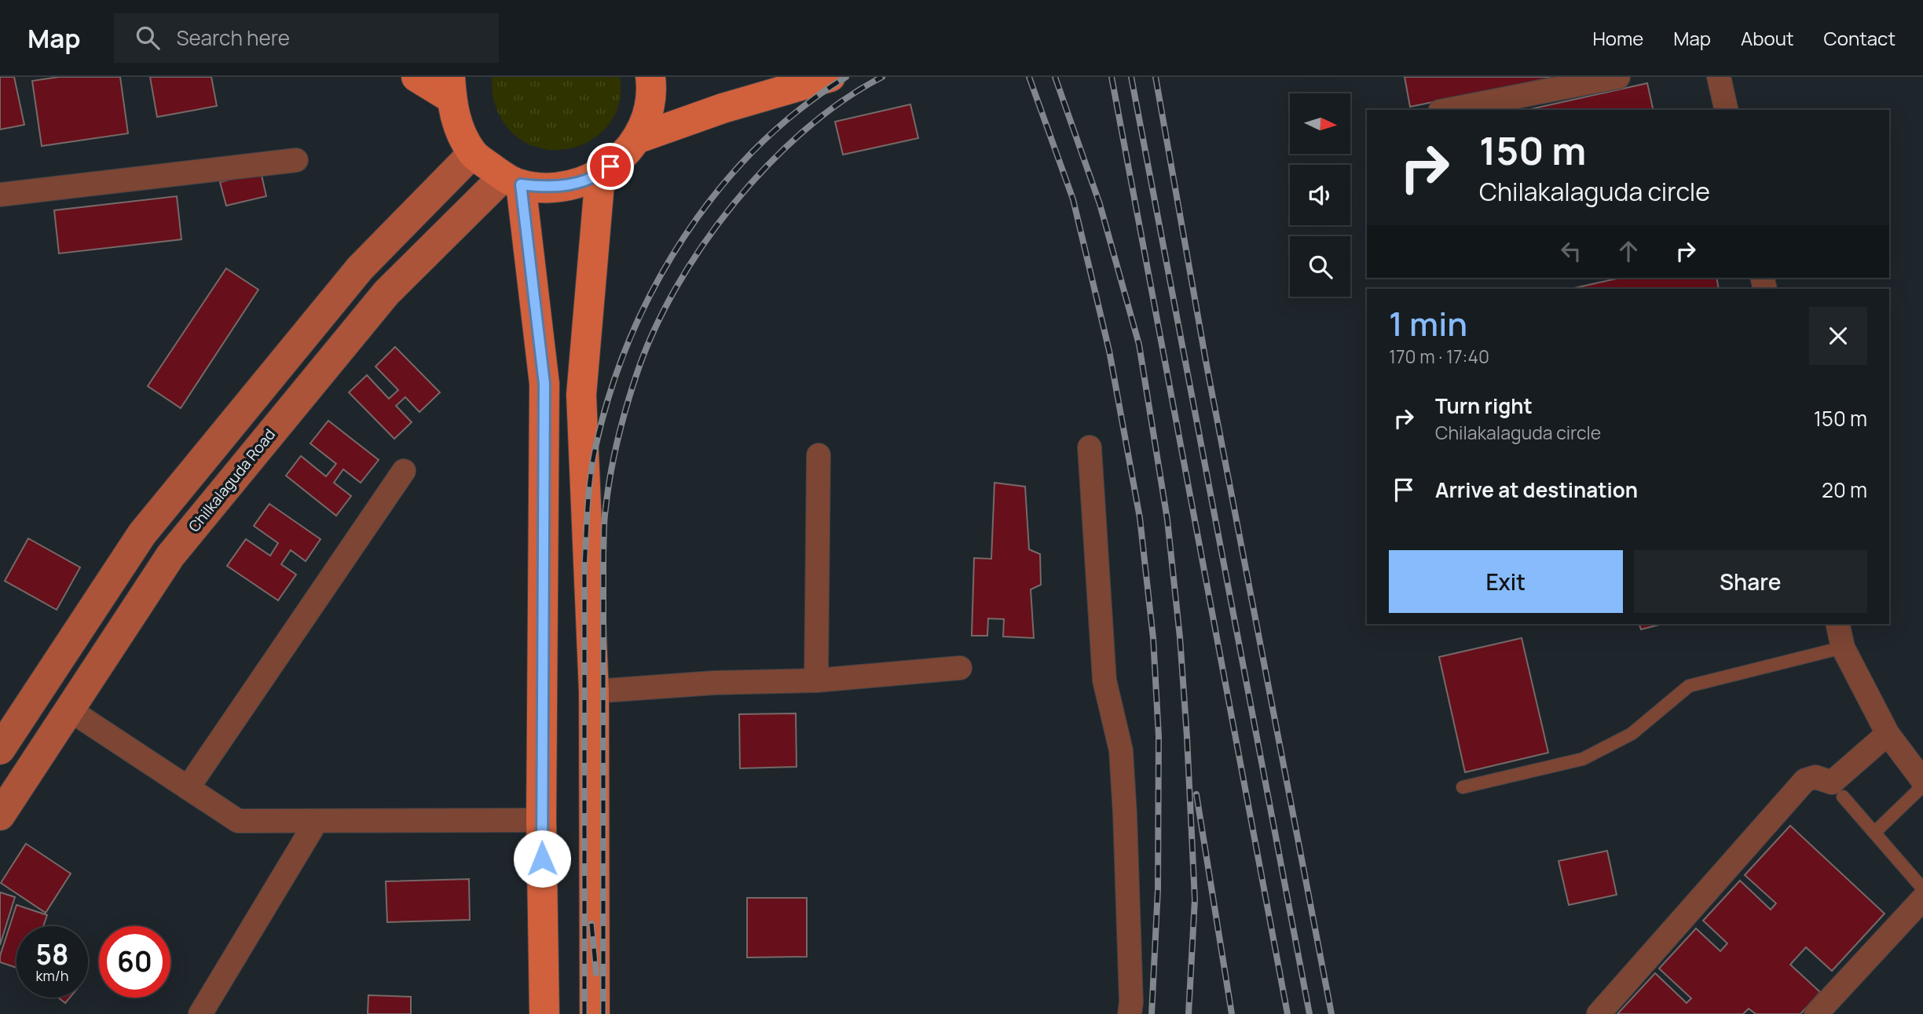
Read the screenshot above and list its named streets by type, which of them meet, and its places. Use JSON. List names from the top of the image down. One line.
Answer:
{"streets":{"main road":["Chilkalaguda Road"]},"north":"right","page":{"header":"Map","search":"Search here","nav":["Home","Map","About","Contact"],"turn":["150 m","Chilakalaguda circle"],"heading":["1 min","170 m · 17:40"],"list":[{"name":"Turn right","note":"Chilakalaguda circle","value":"150 m"},{"name":"Arrive at destination","value":"20 m"}],"buttons":["Exit","Share"],"speed":"58 km/h","limit":"60"}}
